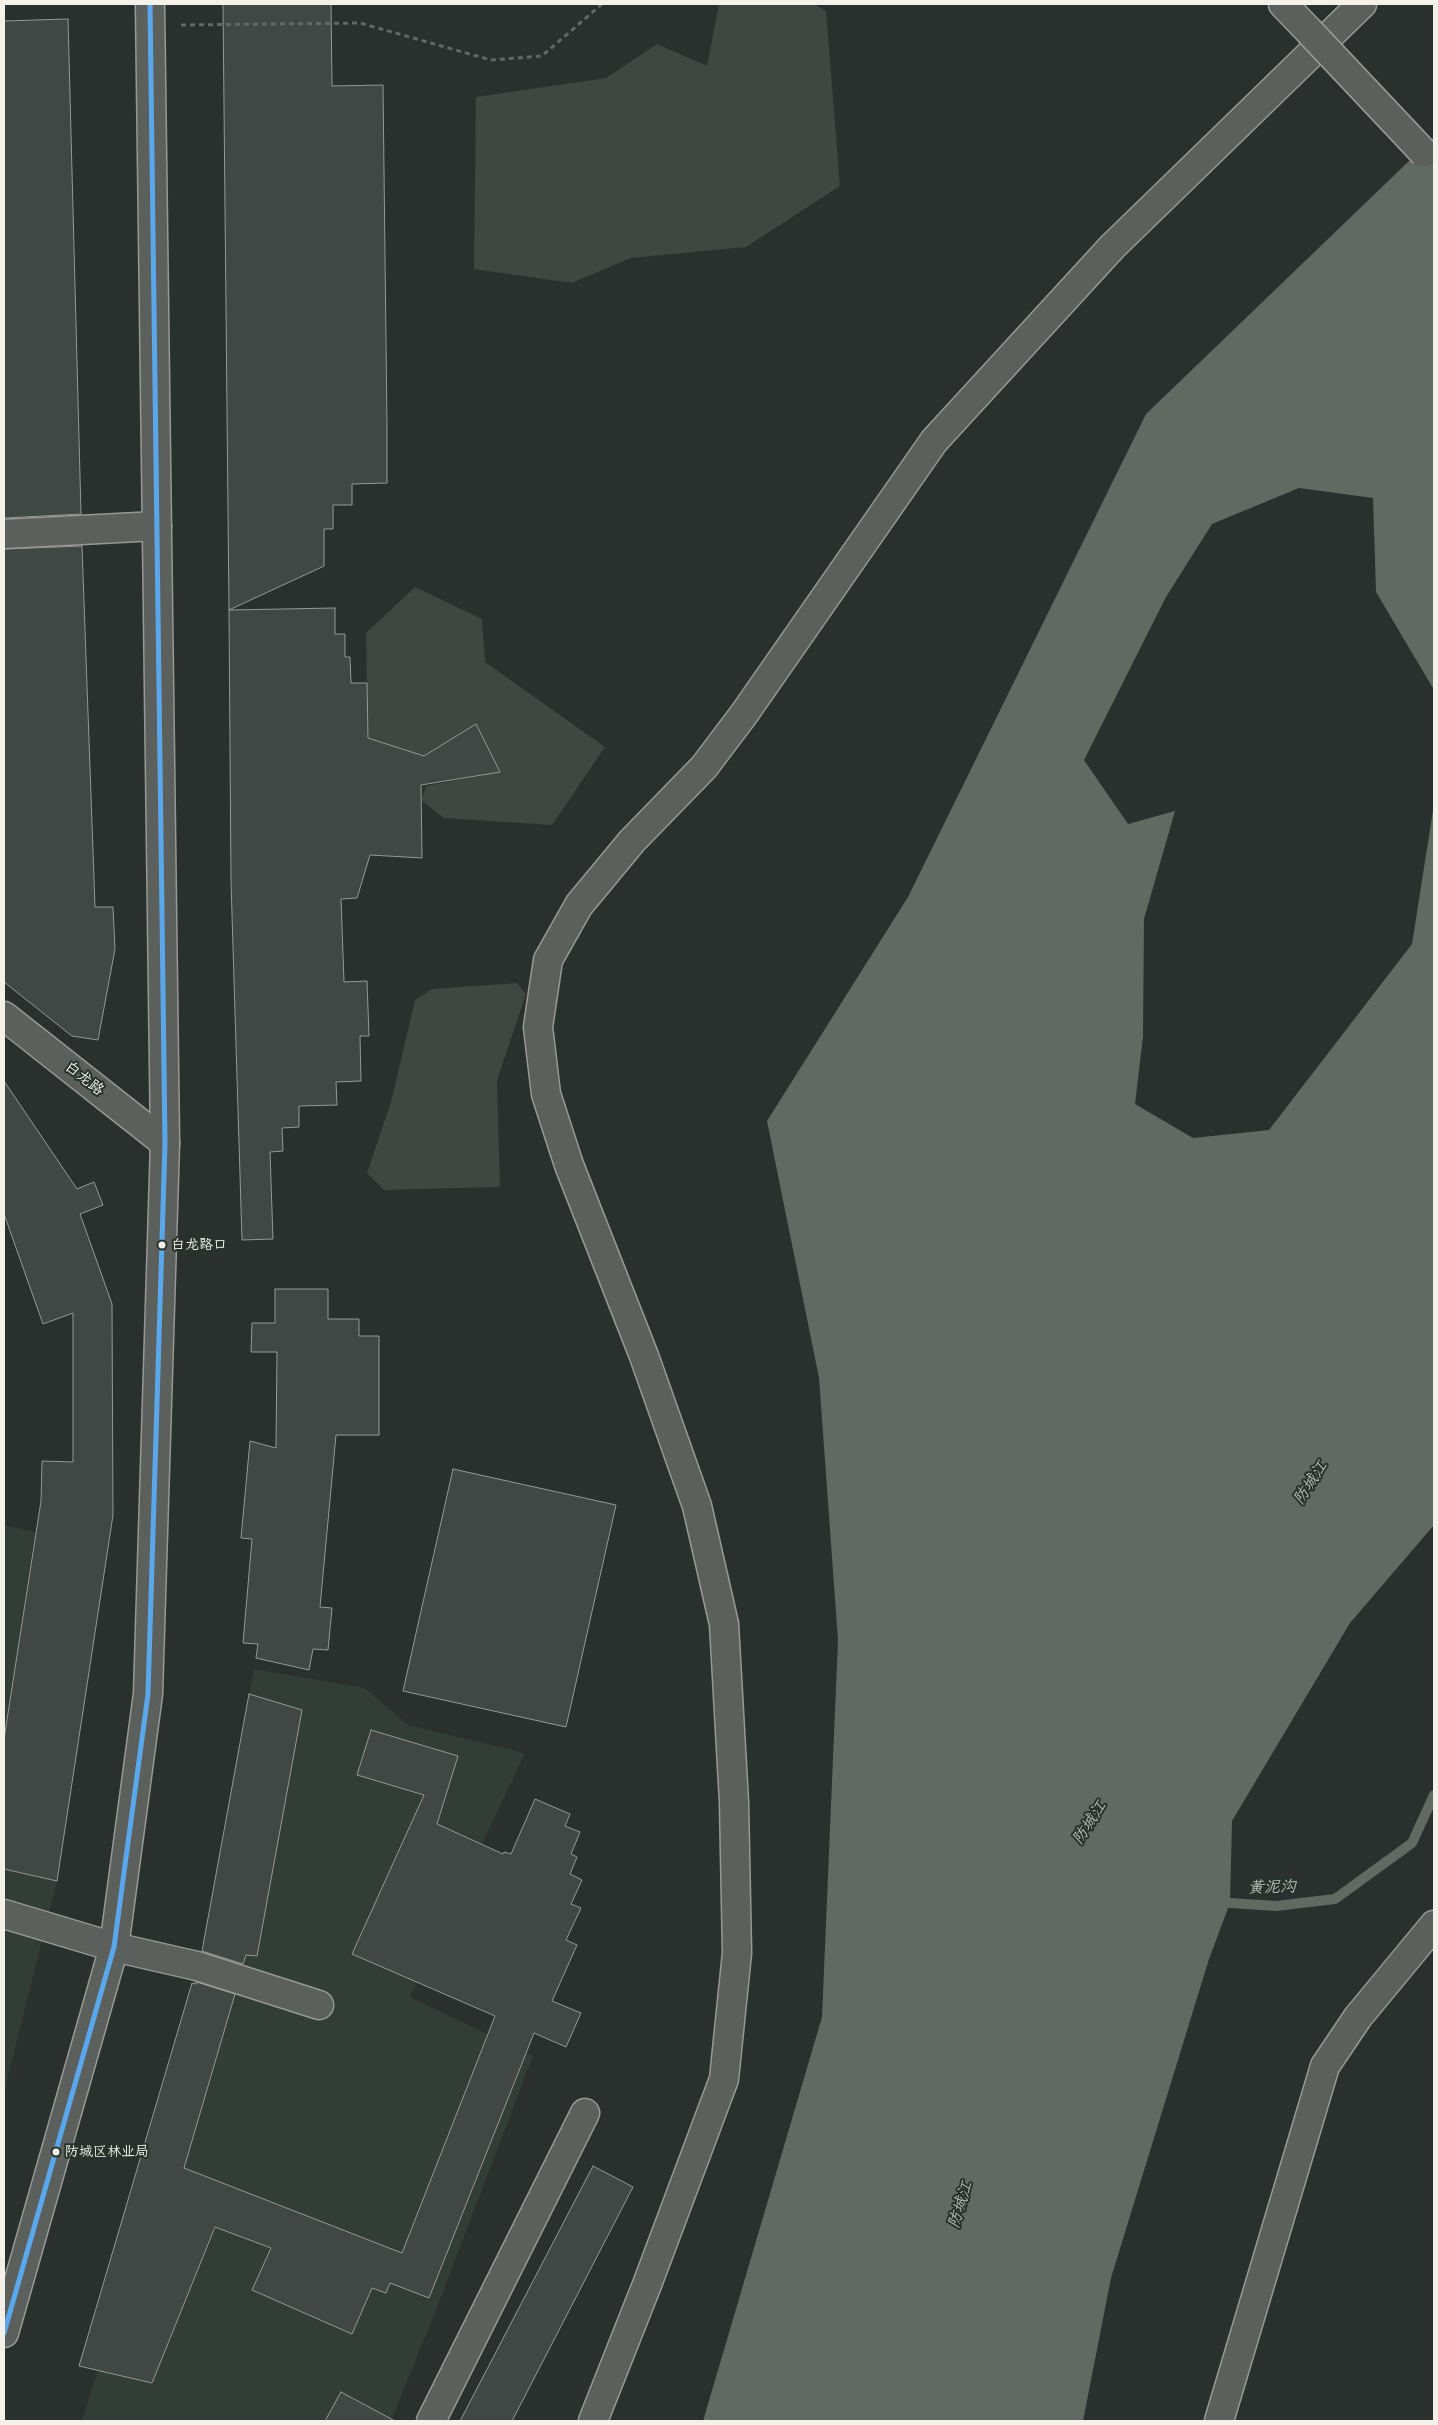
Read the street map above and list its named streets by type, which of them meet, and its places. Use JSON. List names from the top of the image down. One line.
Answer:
{"streets":{"street":["白龙路"]},"water":["防城江","黄泥沟"],"places":["白龙路口","防城区林业局"]}
